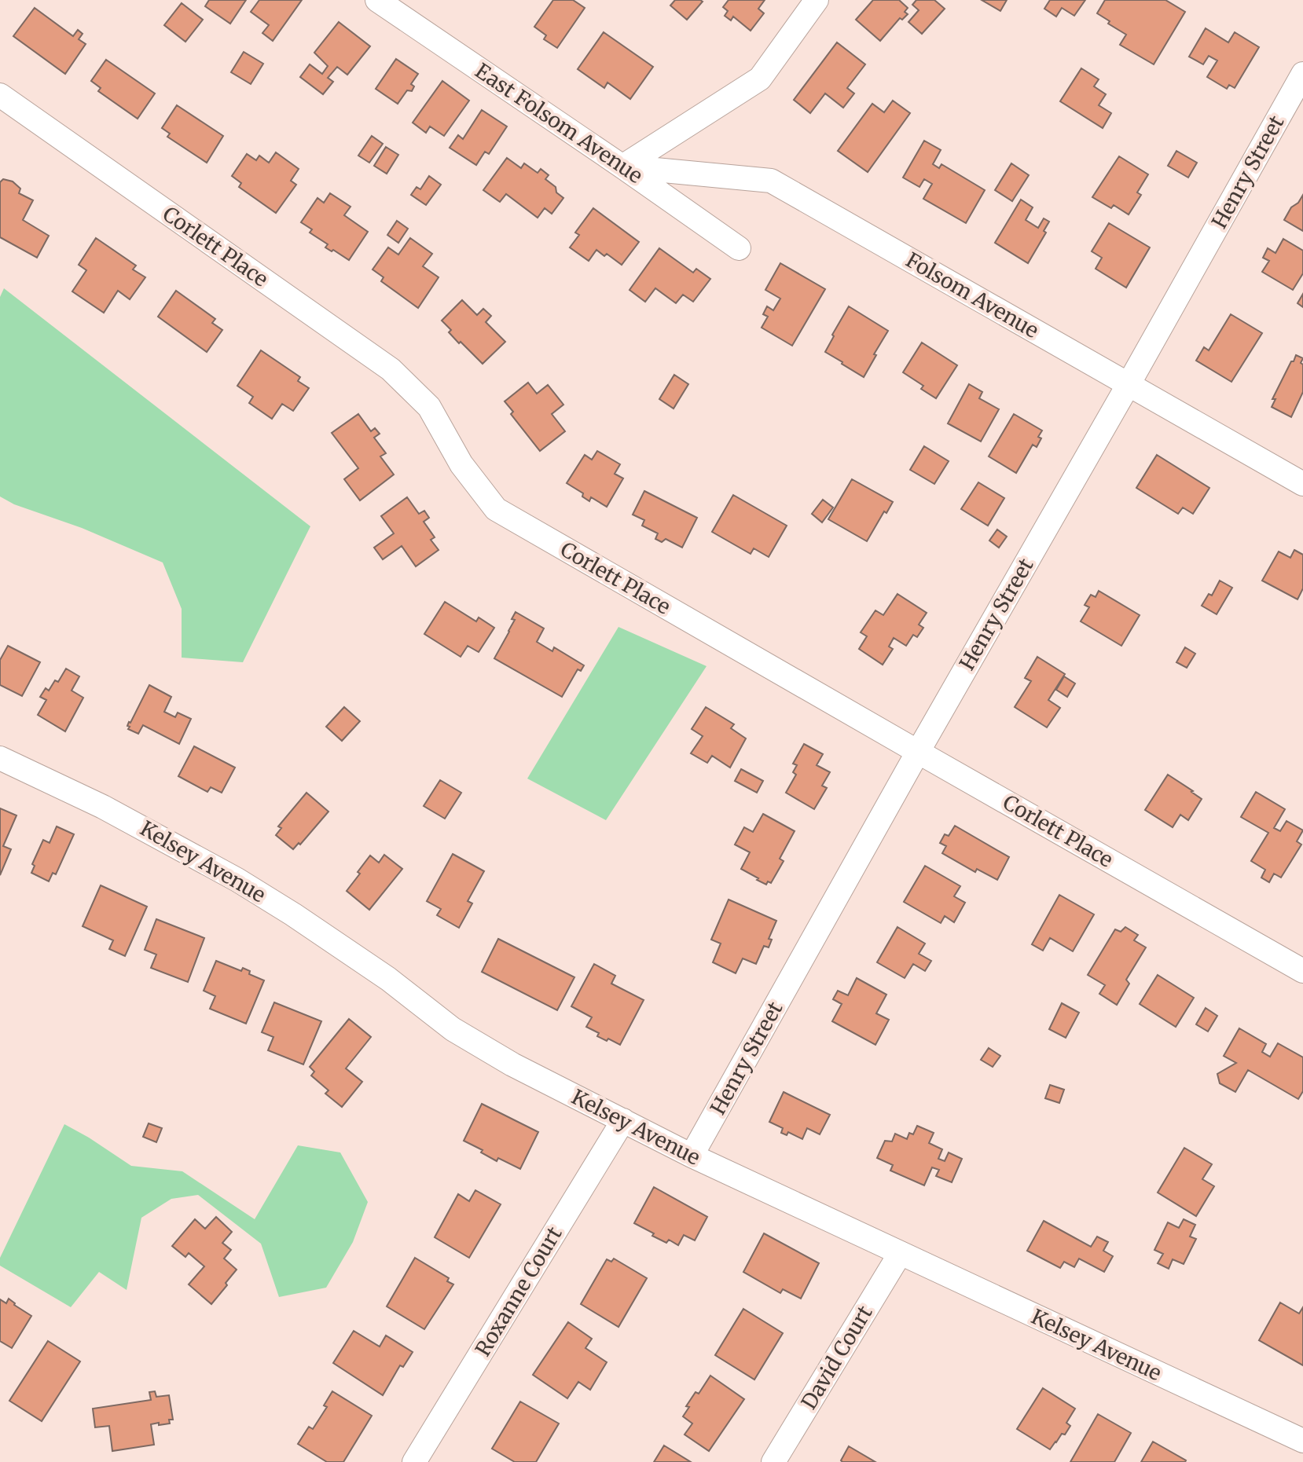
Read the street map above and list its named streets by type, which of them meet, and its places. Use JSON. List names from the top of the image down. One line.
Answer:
{"streets":{"street":["East Folsom Avenue","Henry Street","Corlett Place","Folsom Avenue","Kelsey Avenue","Roxanne Court","David Court"]},"crossings":[["East Folsom Avenue","Folsom Avenue"],["Henry Street","Corlett Place"],["Henry Street","Folsom Avenue"],["Henry Street","Kelsey Avenue"],["Kelsey Avenue","Roxanne Court"],["Kelsey Avenue","David Court"]]}
